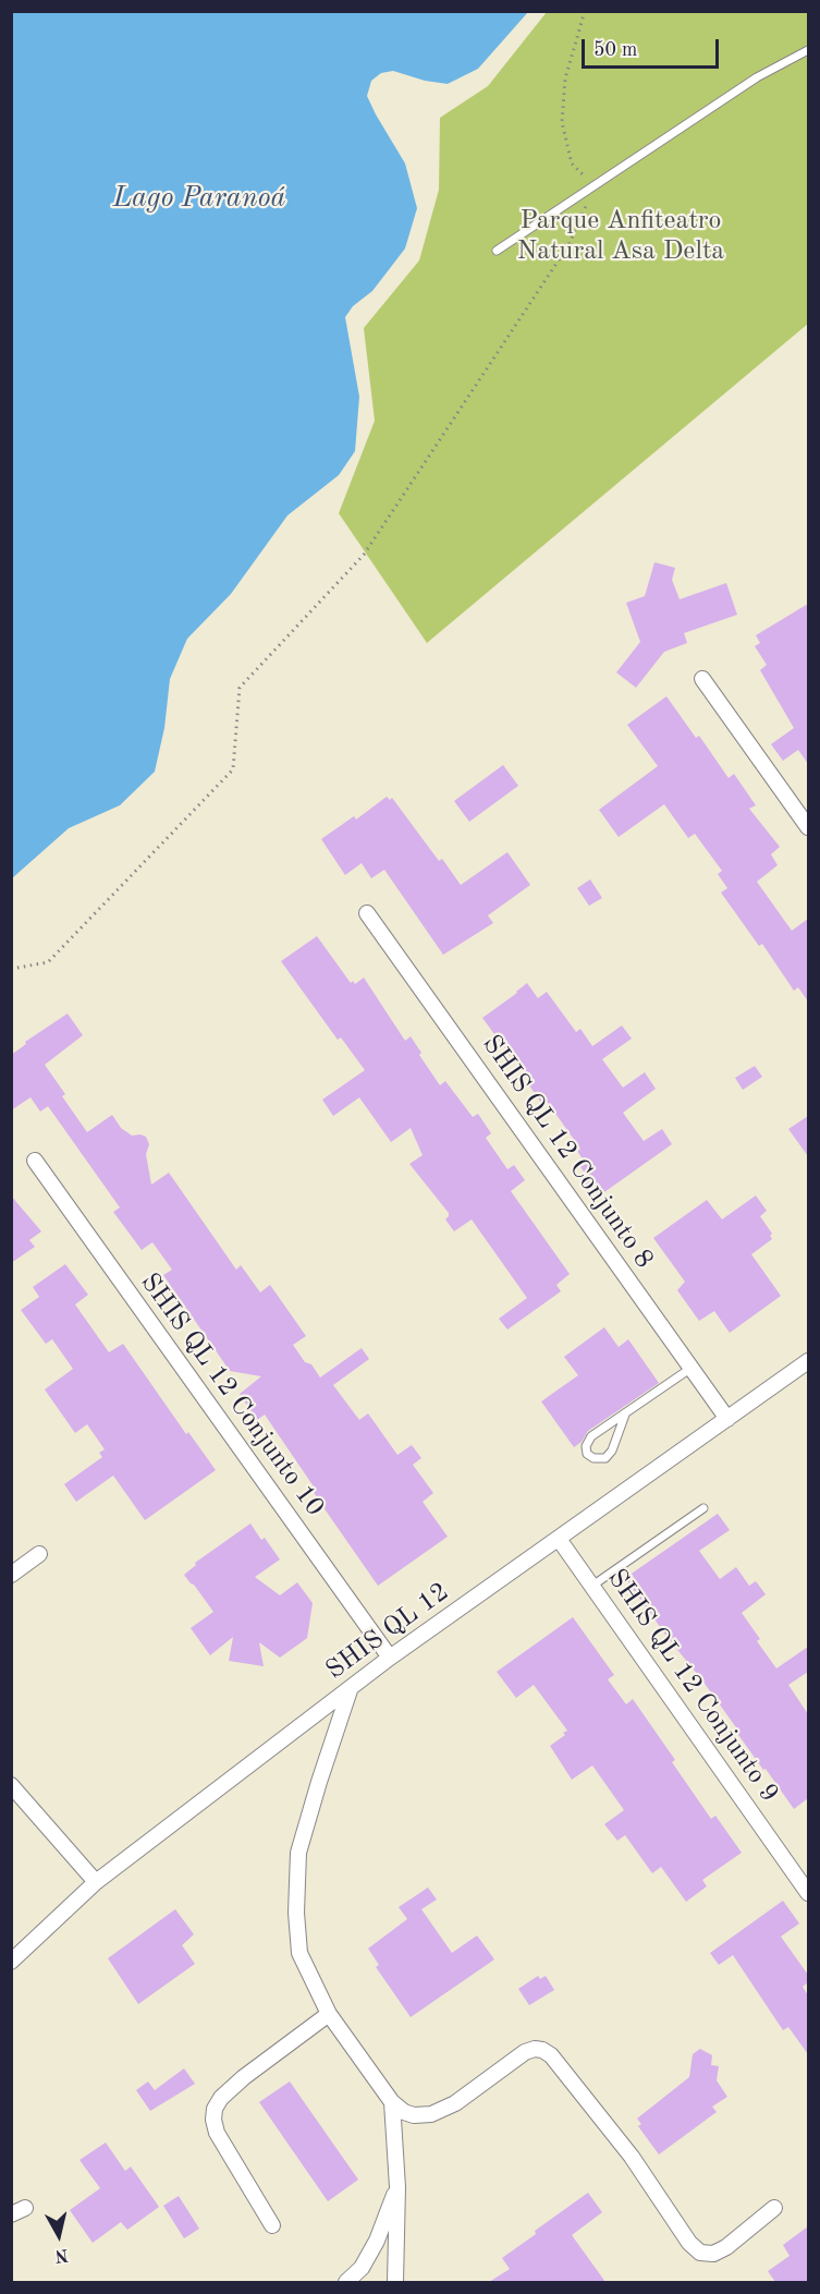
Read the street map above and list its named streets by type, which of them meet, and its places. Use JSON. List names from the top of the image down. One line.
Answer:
{"streets":{"street":["SHIS QL 12 Conjunto 8","SHIS QL 12 Conjunto 10","SHIS QL 12","SHIS QL 12 Conjunto 9"]},"crossings":[["SHIS QL 12 Conjunto 8","SHIS QL 12"],["SHIS QL 12 Conjunto 10","SHIS QL 12"],["SHIS QL 12","SHIS QL 12 Conjunto 9"]],"water":["Lago Paranoá"],"parks":["Parque Anfiteatro Natural Asa Delta"],"scale_bar":"50 m","north":"bottom"}
